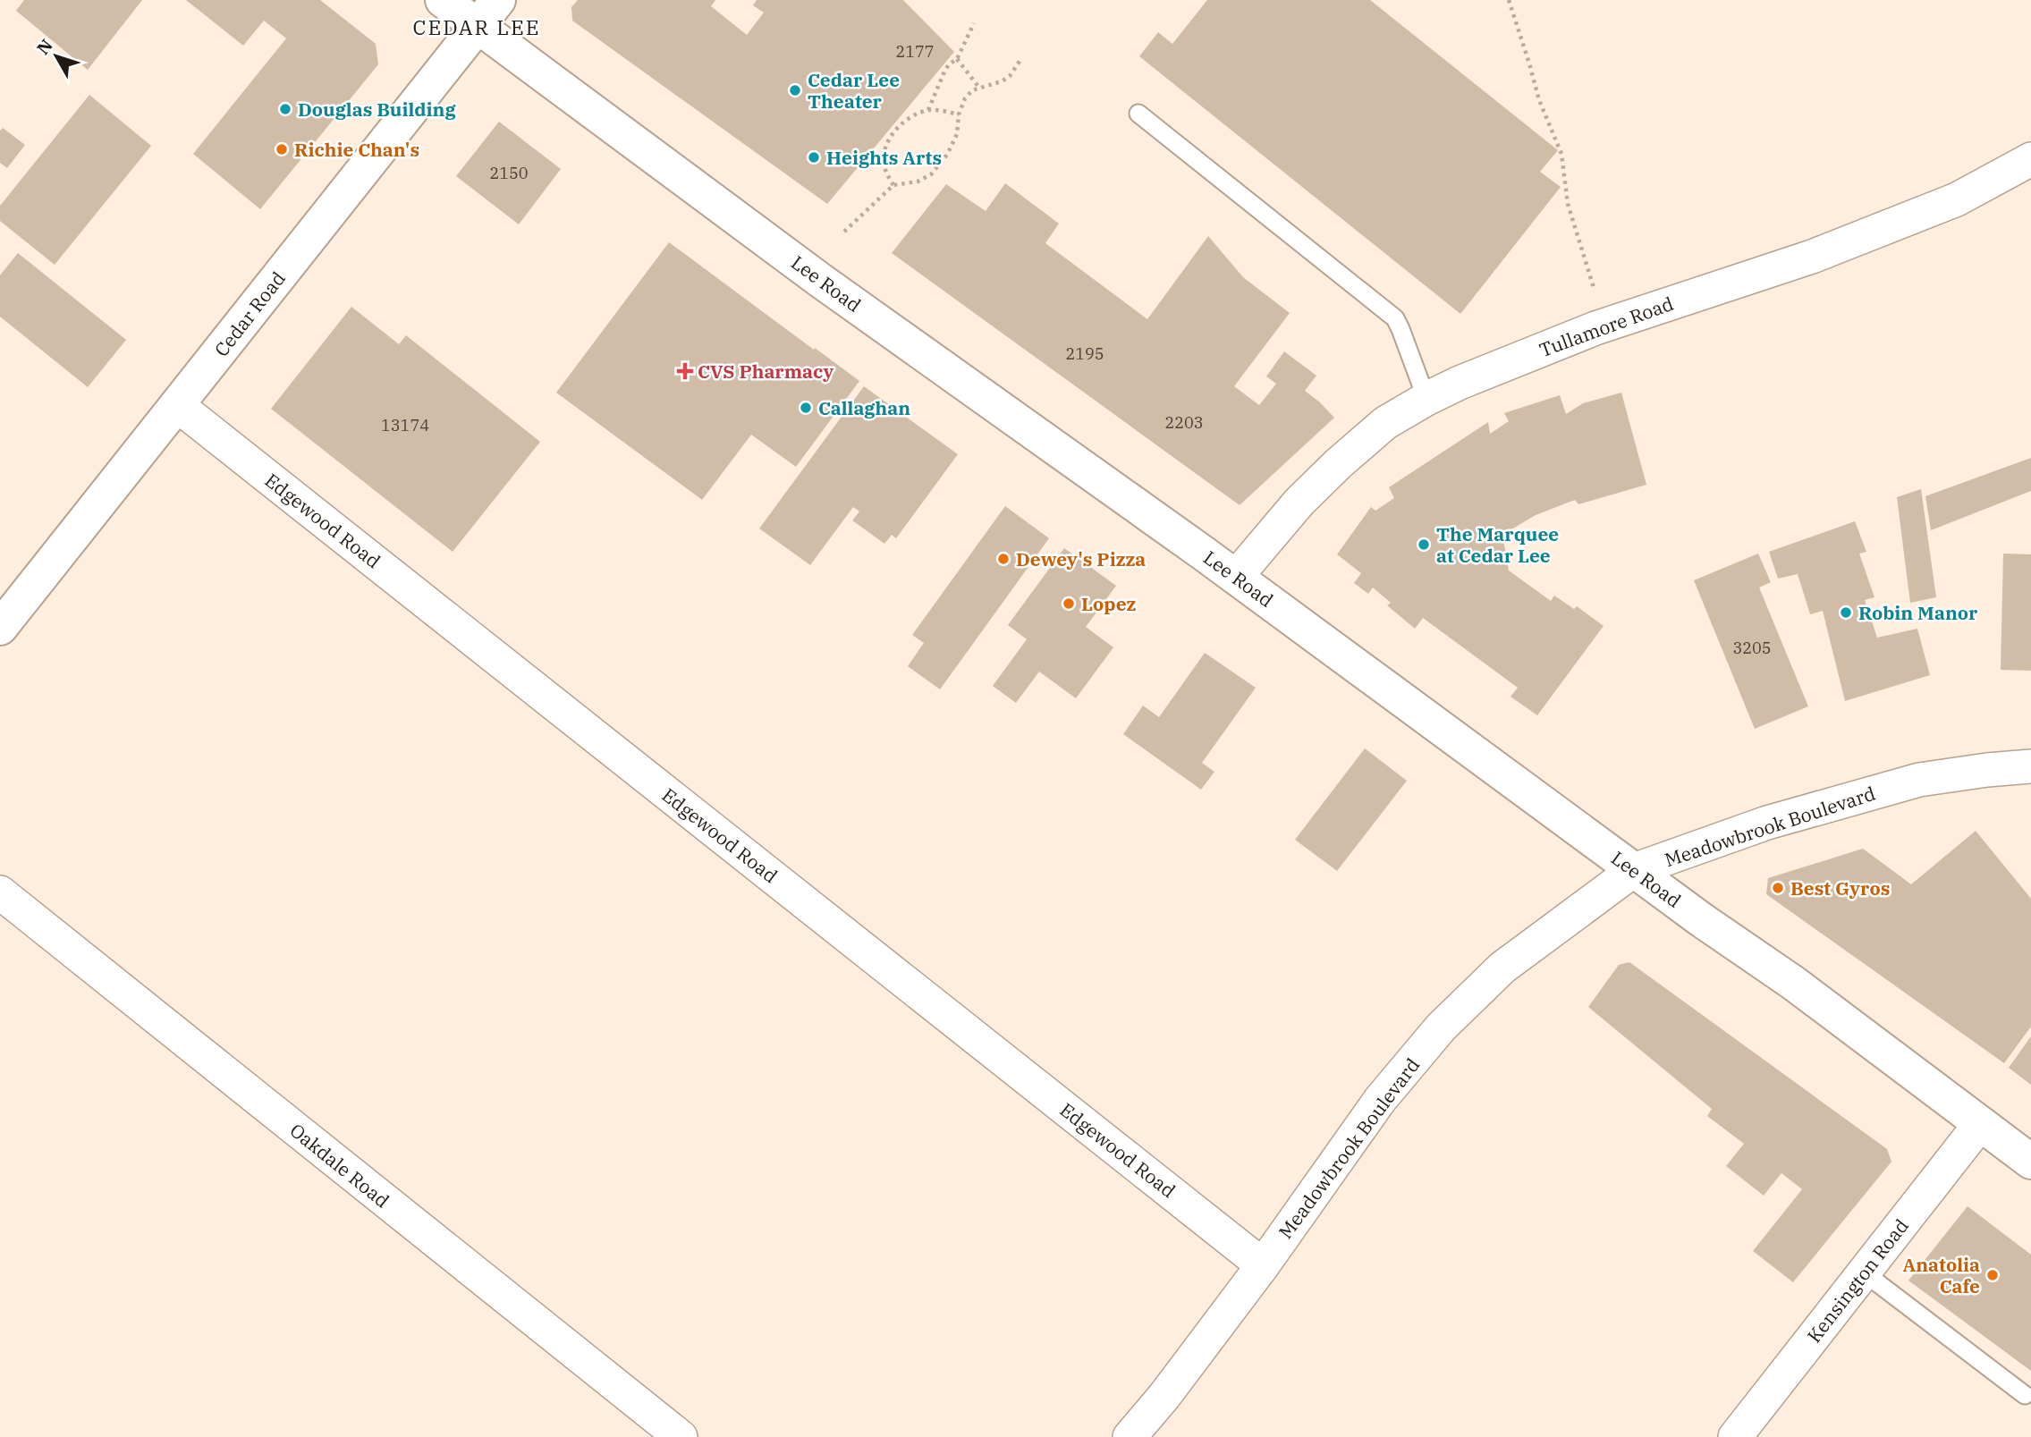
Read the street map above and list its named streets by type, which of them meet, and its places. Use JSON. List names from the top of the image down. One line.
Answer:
{"streets":{"main road":["Lee Road","Cedar Road"],"street":["Tullamore Road","Edgewood Road","Meadowbrook Boulevard","Oakdale Road","Kensington Road"]},"crossings":[["Lee Road","Cedar Road"],["Lee Road","Tullamore Road"],["Lee Road","Meadowbrook Boulevard"],["Lee Road","Kensington Road"],["Cedar Road","Edgewood Road"],["Edgewood Road","Meadowbrook Boulevard"]],"districts":["CEDAR LEE"],"places":{"other":["Cedar Lee Theater","Douglas Building","Richie Chan's","Heights Arts","Callaghan","The Marquee at Cedar Lee","Dewey's Pizza","Lopez","Robin Manor","Best Gyros","Anatolia Cafe"],"health":["CVS Pharmacy"]},"house_numbers":["2177","2150","2195","2203","13174","3205"],"north":"top left"}
